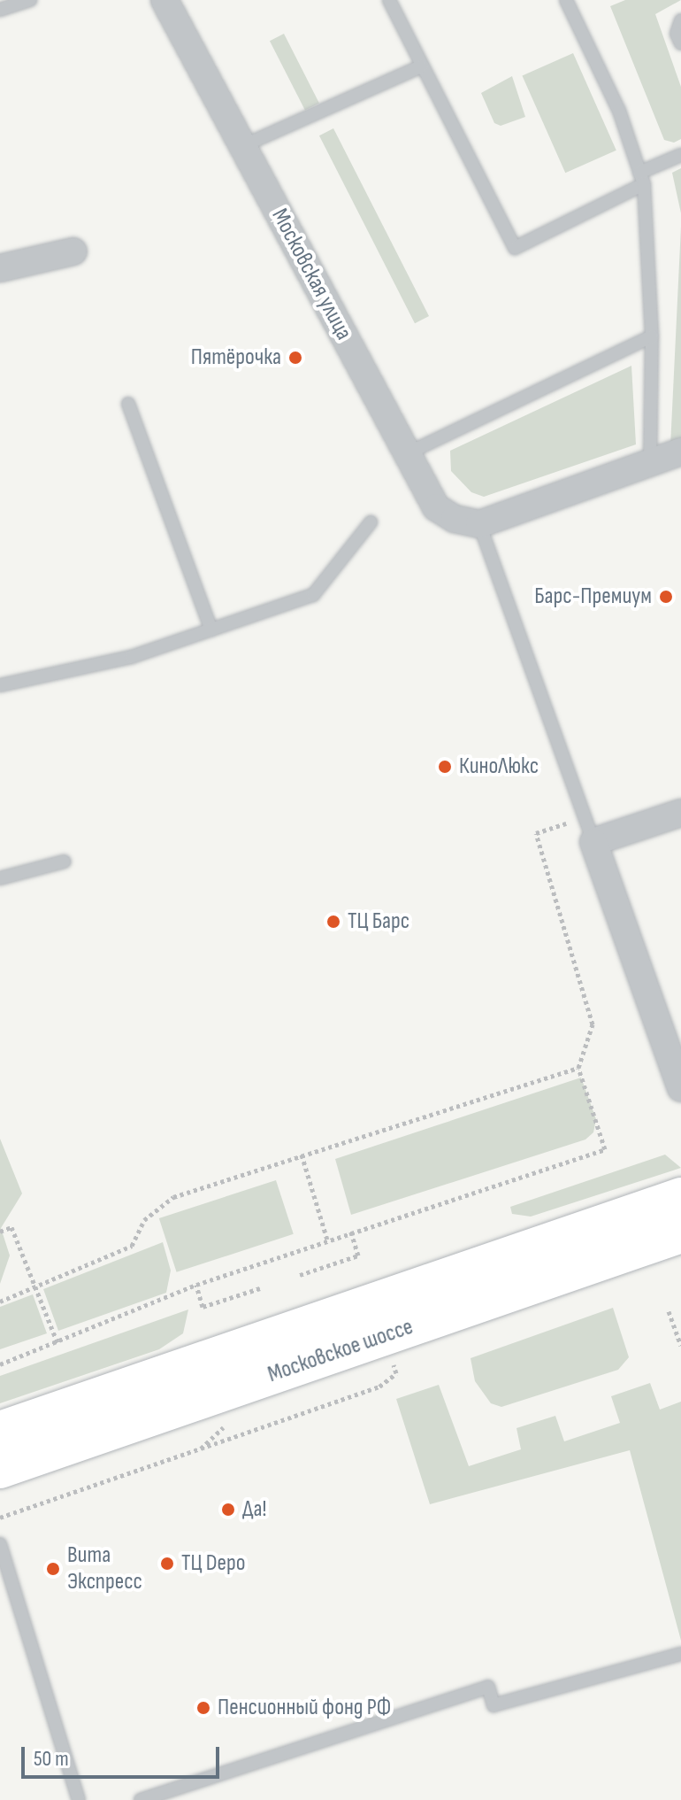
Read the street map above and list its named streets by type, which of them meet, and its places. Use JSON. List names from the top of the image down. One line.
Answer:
{"streets":{"main road":["Московское шоссе"],"street":["Московская улица"]},"places":["Пятёрочка","Барс-Премиум","КиноЛюкс","ТЦ Барс","Да!","ТЦ Depo","Вита Экспресс","Пенсионный фонд РФ"],"scale_bar":"50 m"}
